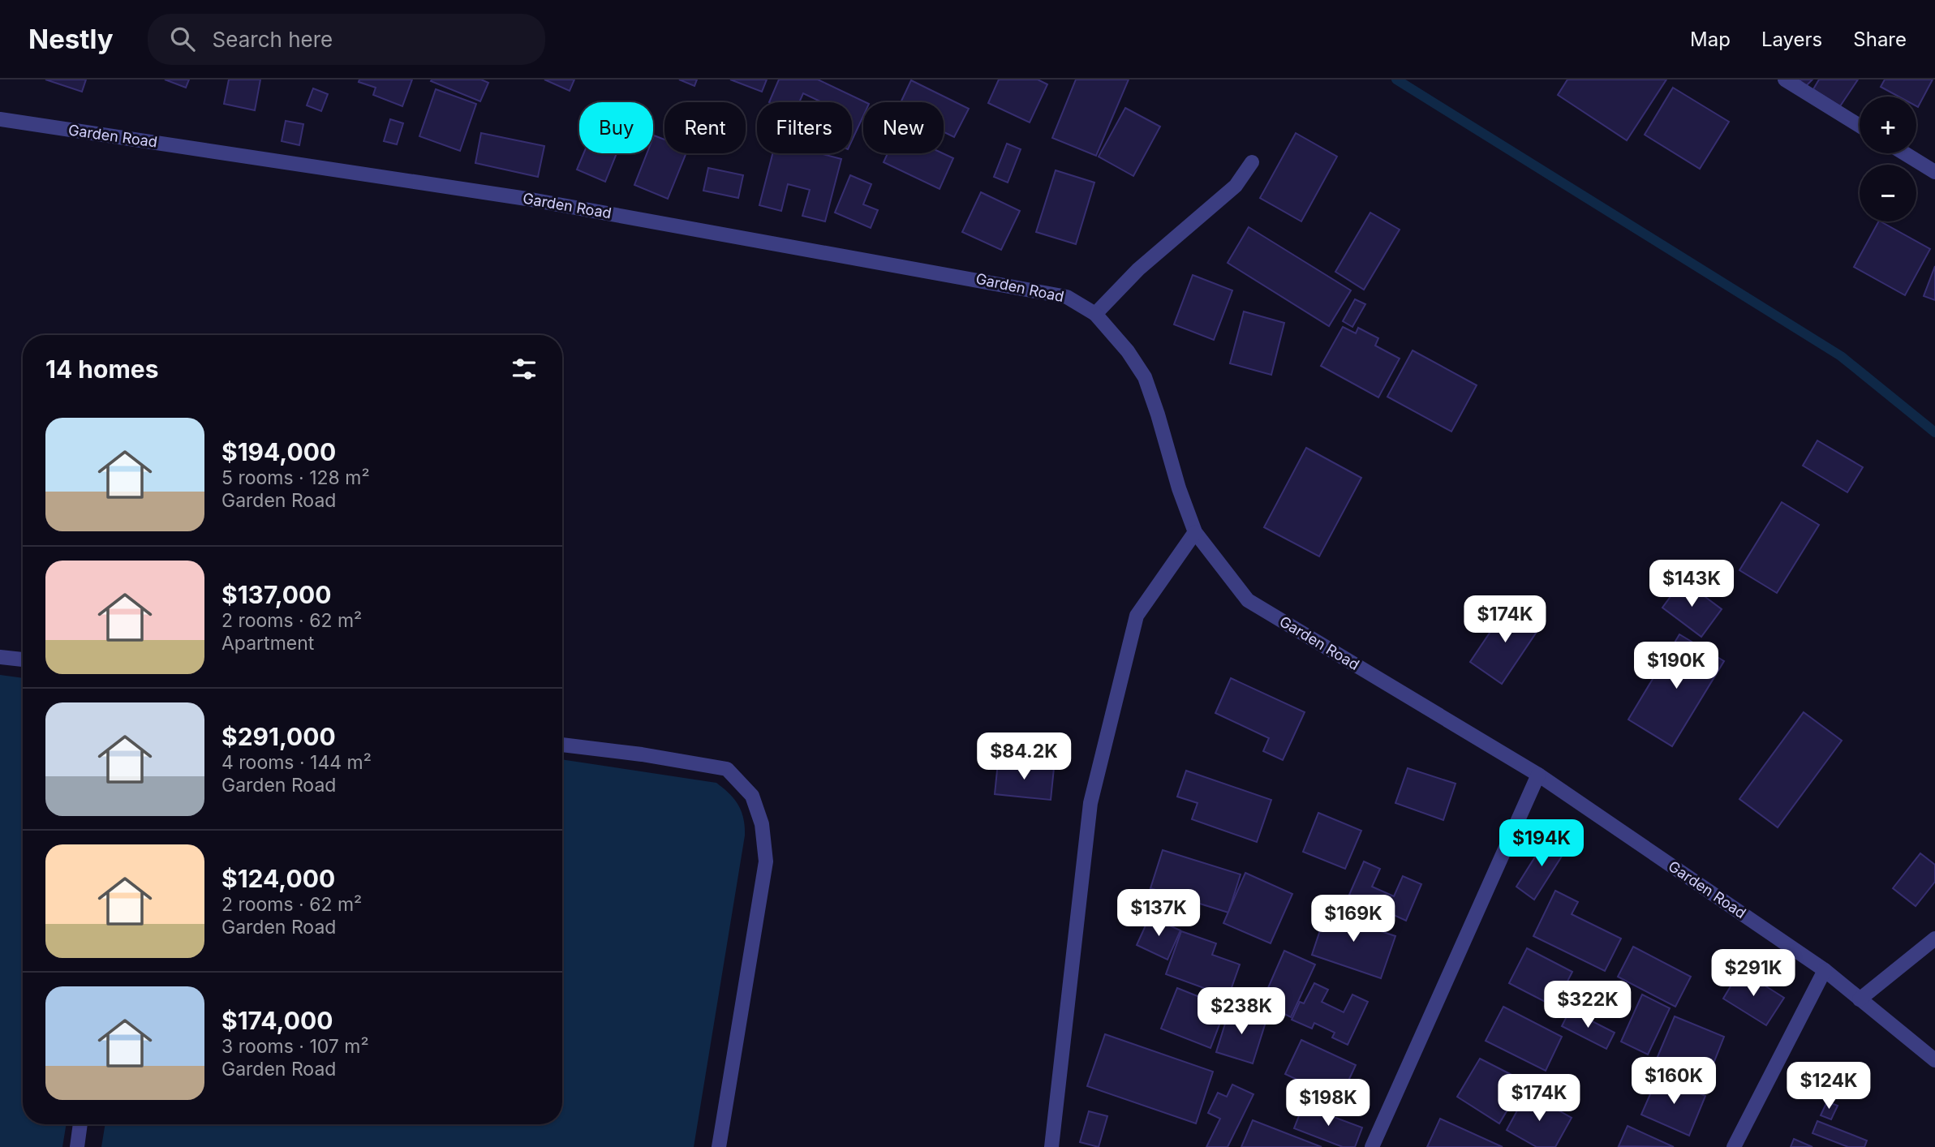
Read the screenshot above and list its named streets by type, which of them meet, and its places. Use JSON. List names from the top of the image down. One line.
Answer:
{"streets":{"street":["Garden Road"]},"page":{"header":"Nestly","search":"Search here","nav":["Map","Layers","Share"],"map_buttons":["+","−"],"chip":["Buy","Rent","Filters","New"],"heading":"14 homes","list":[{"name":"$194,000","note":"5 rooms · 128 m² · Garden Road"},{"name":"$137,000","note":"2 rooms · 62 m² · Apartment"},{"name":"$291,000","note":"4 rooms · 144 m² · Garden Road"},{"name":"$124,000","note":"2 rooms · 62 m² · Garden Road"},{"name":"$174,000","note":"3 rooms · 107 m² · Garden Road"}],"price":["$143K","$174K","$190K","$84.2K","$194K","$137K","$169K","$291K","$322K","$238K","$160K","$124K","$174K","$198K"]}}
